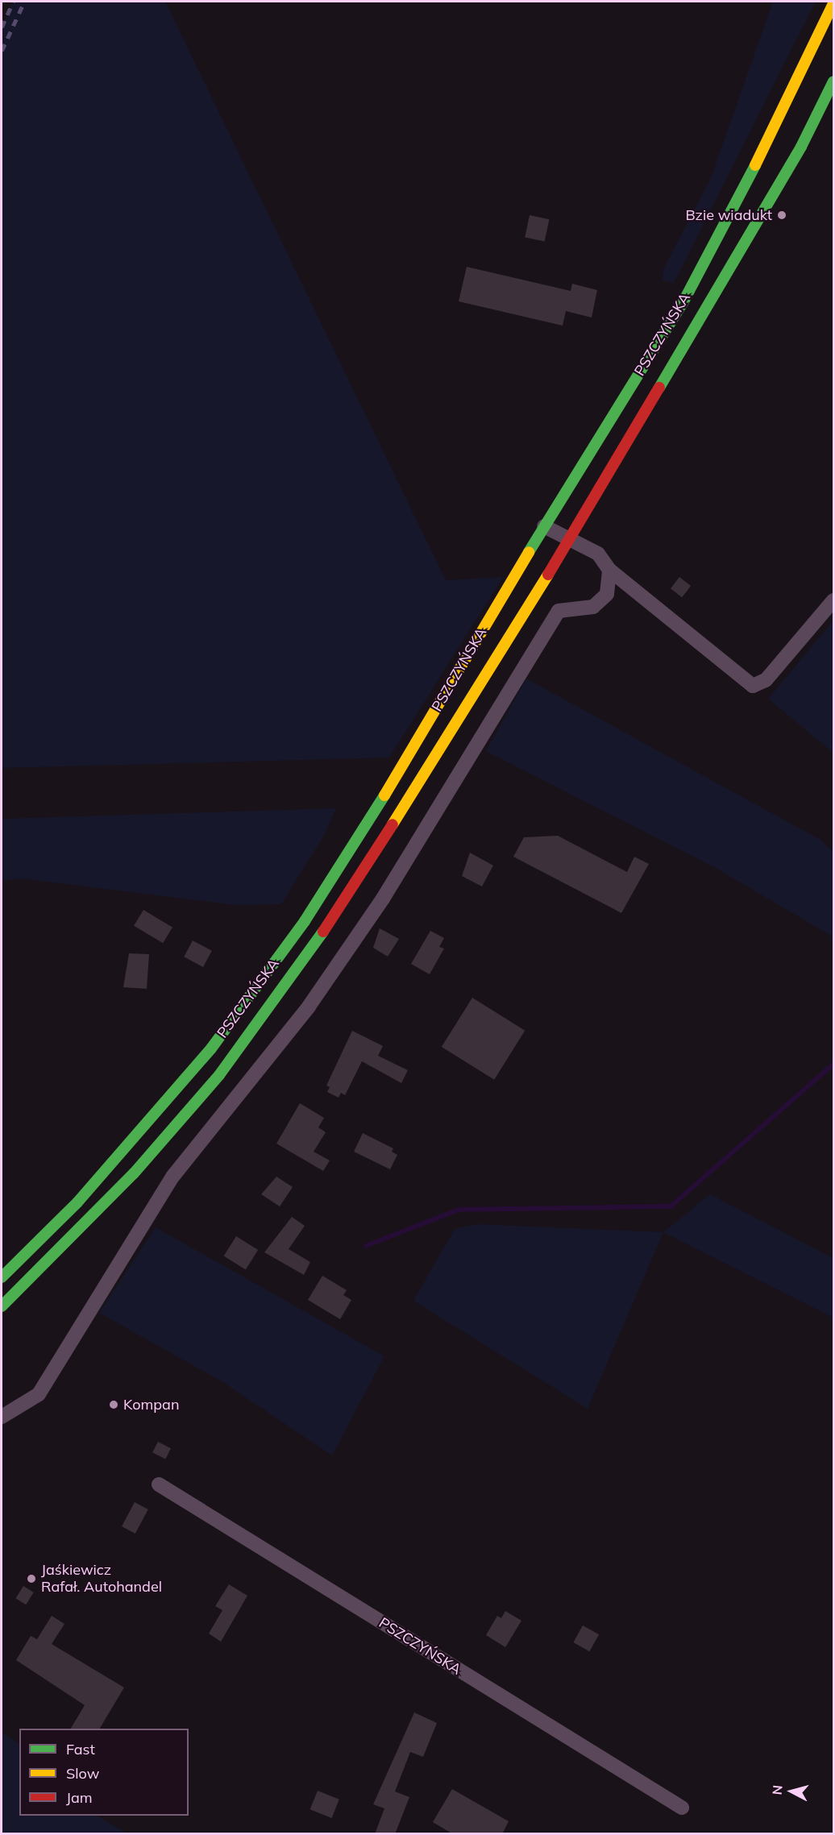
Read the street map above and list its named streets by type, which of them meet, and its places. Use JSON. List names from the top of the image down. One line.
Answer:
{"streets":{"main road":["PSZCZYŃSKA"]},"places":["Bzie wiadukt","Kompan","Jaśkiewicz Rafał. Autohandel"],"legend":["Fast","Slow","Jam"],"north":"left"}
